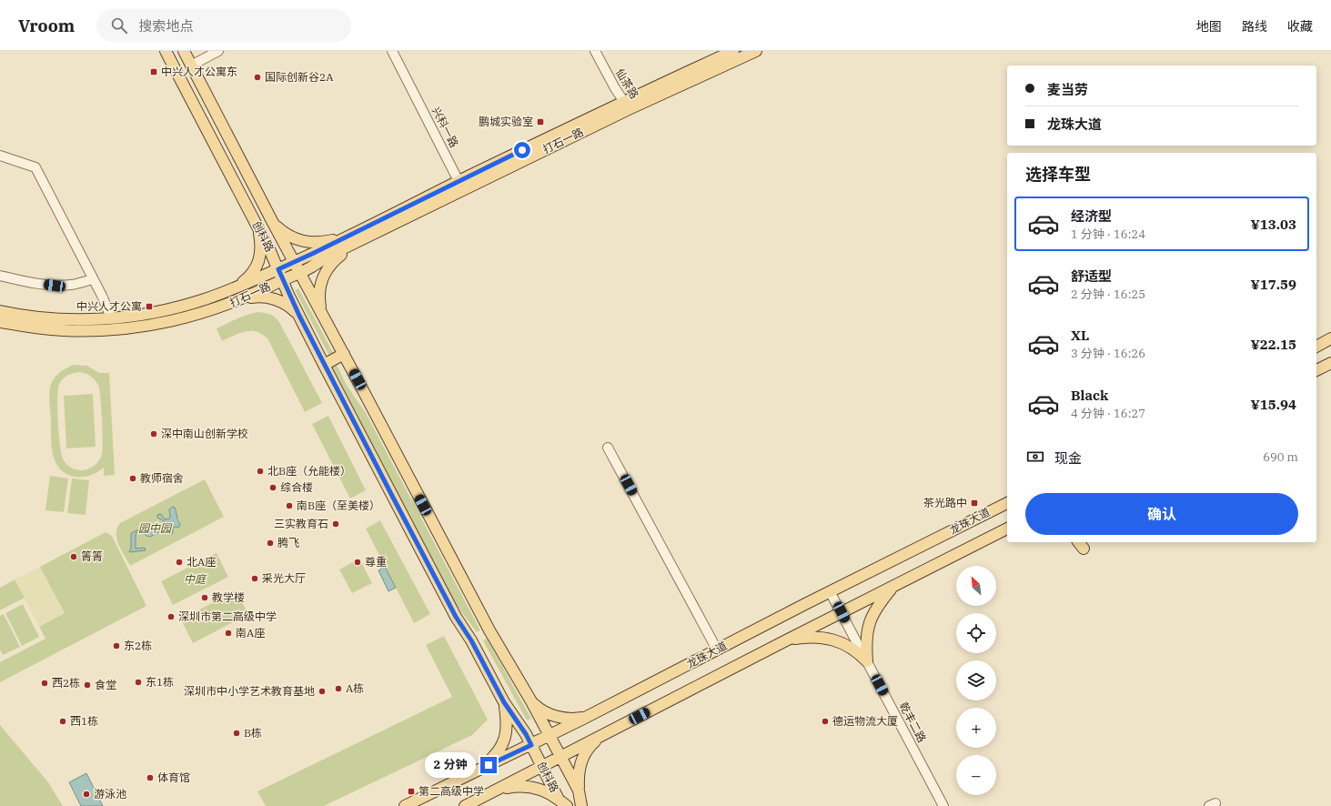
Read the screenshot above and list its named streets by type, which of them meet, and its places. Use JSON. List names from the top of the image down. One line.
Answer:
{"streets":{"main road":["打石一路","创科路","龙珠大道"],"street":["仙茶路","兴科一路","乾丰二路"]},"crossings":[["仙茶路","打石一路"],["兴科一路","打石一路"],["打石一路","创科路"],["创科路","龙珠大道"],["龙珠大道","乾丰二路"]],"parks":["园中园","中庭"],"places":{"transit":["中兴人才公寓东","鹏城实验室","中兴人才公寓","茶光路中","第二高级中学"],"other":["国际创新谷2A","深中南山创新学校","北B座（允能楼）","教师宿舍","综合楼","南B座（至美楼）","三实教育石","腾飞","箐箐","北A座","尊重","采光大厅","教学楼","深圳市第二高级中学","南A座","东2栋","东1栋","西2栋","食堂","A栋","深圳市中小学艺术教育基地","西1栋","德运物流大厦","B栋","体育馆","游泳池"]},"north":"top left","page":{"header":"Vroom","search":"搜索地点","nav":["地图","路线","收藏"],"banner":["麦当劳","龙珠大道"],"heading":"选择车型","list":[{"name":"经济型","note":"1 分钟 · 16:24","value":"¥13.03"},{"name":"舒适型","note":"2 分钟 · 16:25","value":"¥17.59"},{"name":"XL","note":"3 分钟 · 16:26","value":"¥22.15"},{"name":"Black","note":"4 分钟 · 16:27","value":"¥15.94"}],"pay":["现金","690 m"],"buttons":"确认","map_buttons":["+","−"],"bubble":"2 分钟"}}
